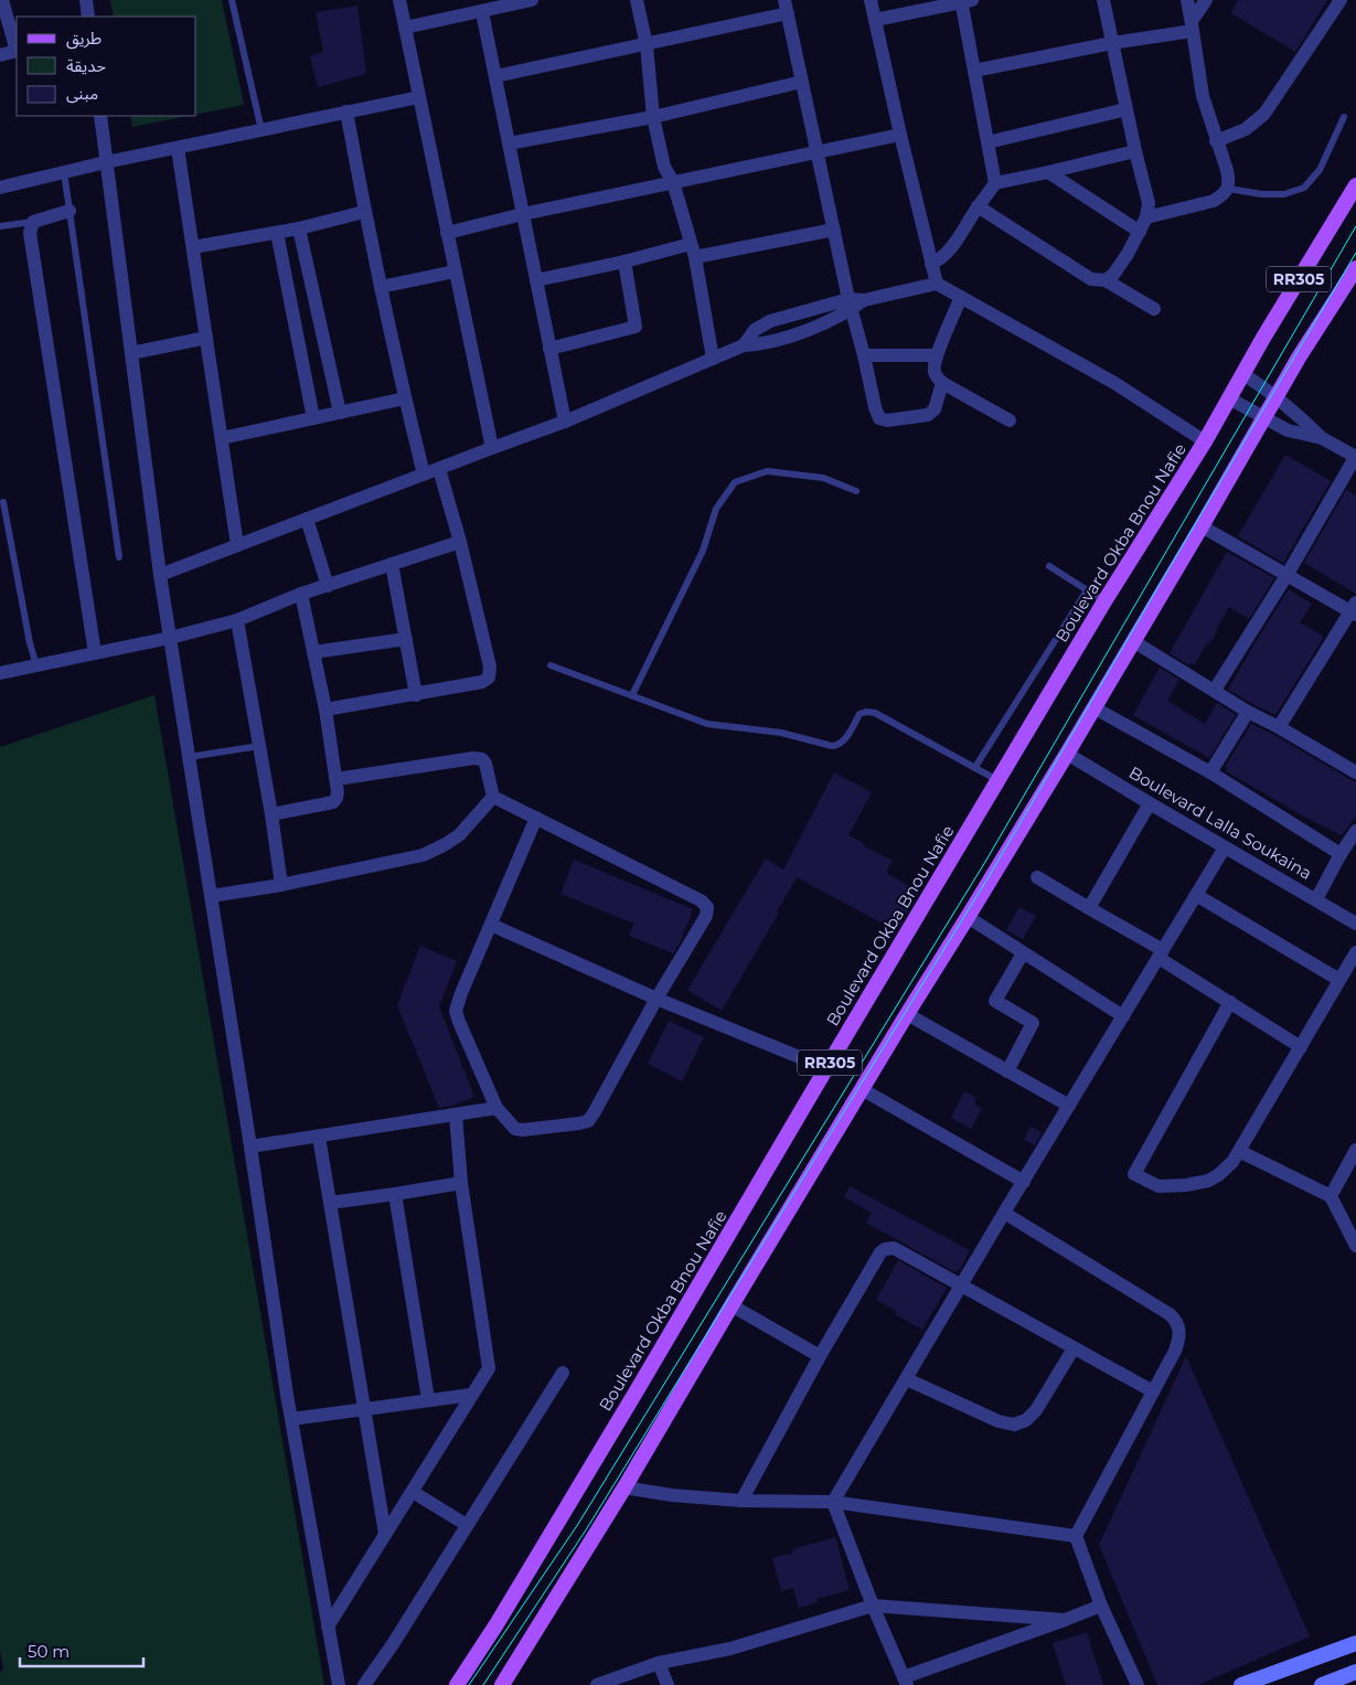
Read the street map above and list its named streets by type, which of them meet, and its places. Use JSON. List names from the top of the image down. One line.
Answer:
{"streets":{"main road":["RR305","Boulevard Okba Bnou Nafie"],"street":["Boulevard Lalla Soukaina"]},"crossings":[["RR305","Boulevard Lalla Soukaina"]],"legend":["طريق","حديقة","مبنى"],"scale_bar":"50 m"}
